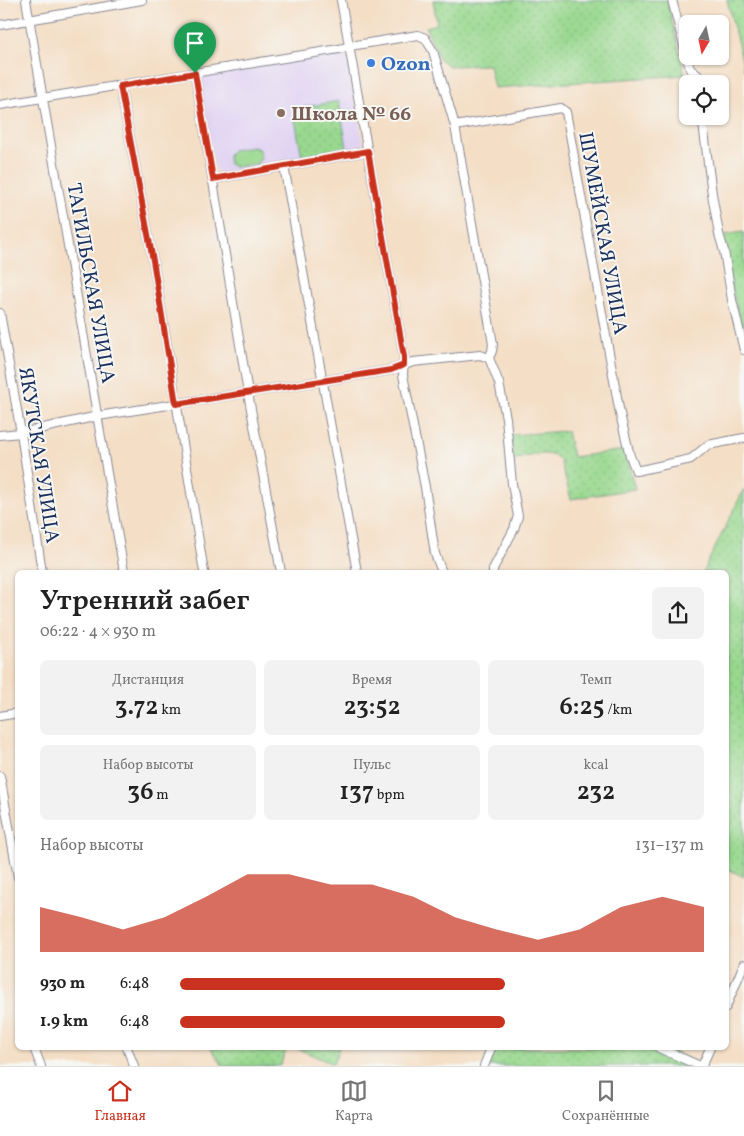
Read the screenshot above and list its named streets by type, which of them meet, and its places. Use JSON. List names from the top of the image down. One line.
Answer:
{"streets":{"street":["ШУМЕЙСКАЯ УЛИЦА","ТАГИЛЬСКАЯ УЛИЦА","ЯКУТСКАЯ УЛИЦА"]},"places":["Ozon","Школа № 66"],"north":"bottom","page":{"heading":["Утренний забег","06:22 · 4 × 930 m"],"stats":[["Дистанция","3.72 km"],["Время","23:52"],["Темп","6:25 /km"],["Набор высоты","36 m"],["Пульс","137 bpm"],["kcal","232"]],"chart":["Набор высоты","131–137 m"],"list":[{"name":"930 m","note":"6:48"},{"name":"1.9 km","note":"6:48"}],"tabs":["Главная","Карта","Сохранённые"]}}
